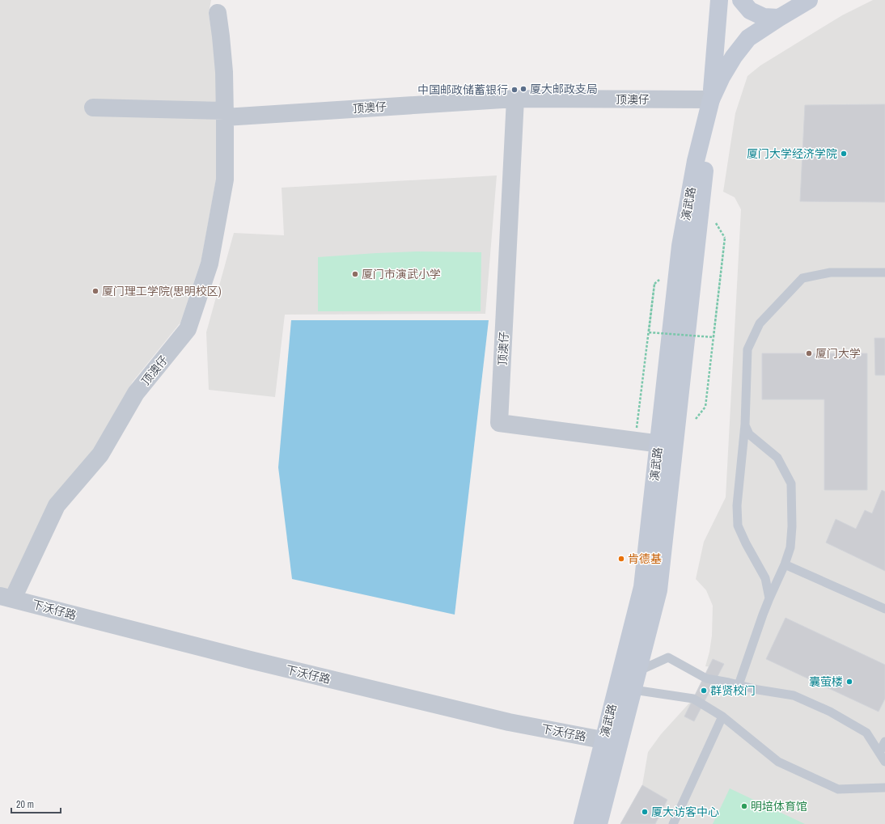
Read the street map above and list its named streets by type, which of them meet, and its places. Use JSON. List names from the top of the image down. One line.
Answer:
{"streets":{"main road":["演武路"],"street":["顶澳仔","下沃仔路"]},"crossings":[["顶澳仔","演武路"],["顶澳仔","下沃仔路"],["演武路","下沃仔路"]],"places":["厦大邮政支局","中国邮政储蓄银行","厦门大学经济学院","厦门市演武小学","厦门理工学院(思明校区)","厦门大学","肯德基","囊萤楼","群贤校门","明培体育馆","厦大访客中心"],"scale_bar":"20 m"}
